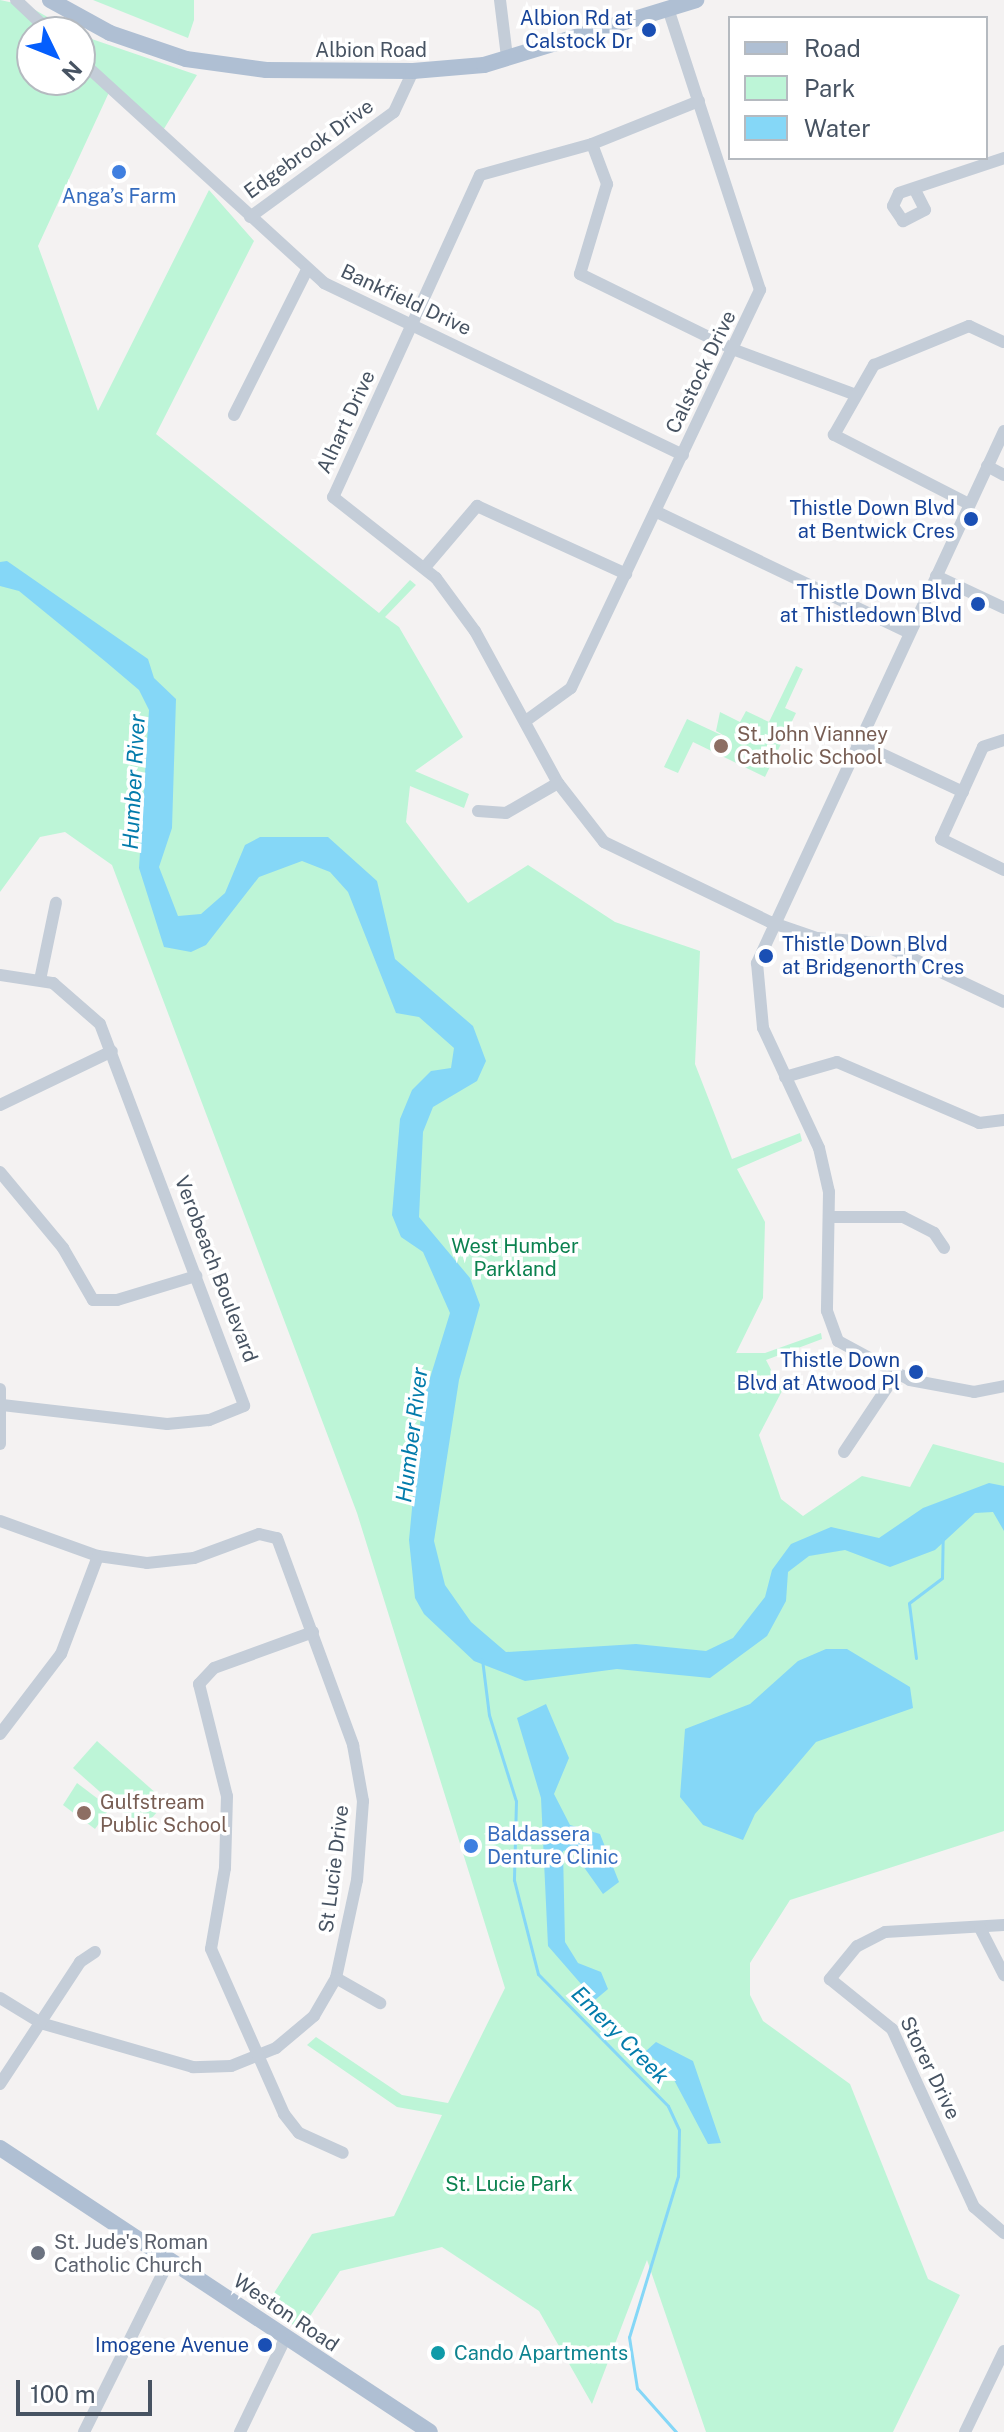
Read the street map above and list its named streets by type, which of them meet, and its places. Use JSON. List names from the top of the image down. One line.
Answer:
{"streets":{"main road":["Albion Road","Weston Road"],"street":["Edgebrook Drive","Bankfield Drive","Calstock Drive","Alhart Drive","Verobeach Boulevard","St Lucie Drive","Storer Drive"]},"crossings":[["Albion Road","Edgebrook Drive"],["Albion Road","Calstock Drive"],["Edgebrook Drive","Bankfield Drive"],["Bankfield Drive","Calstock Drive"],["Bankfield Drive","Alhart Drive"],["Calstock Drive","Alhart Drive"]],"water":["Humber River","Emery Creek"],"parks":["West Humber Parkland","St. Lucie Park"],"places":["Albion Rd at Calstock Dr","Anga’s Farm","Thistle Down Blvd at Bentwick Cres","Thistle Down Blvd at Thistledown Blvd","St. John Vianney Catholic School","Thistle Down Blvd at Bridgenorth Cres","Thistle Down Blvd at Atwood Pl","Gulfstream Public School","Baldassera Denture Clinic","St. Jude's Roman Catholic Church","Imogene Avenue","Cando Apartments"],"legend":["Road","Park","Water"],"scale_bar":"100 m","north":"bottom right"}
